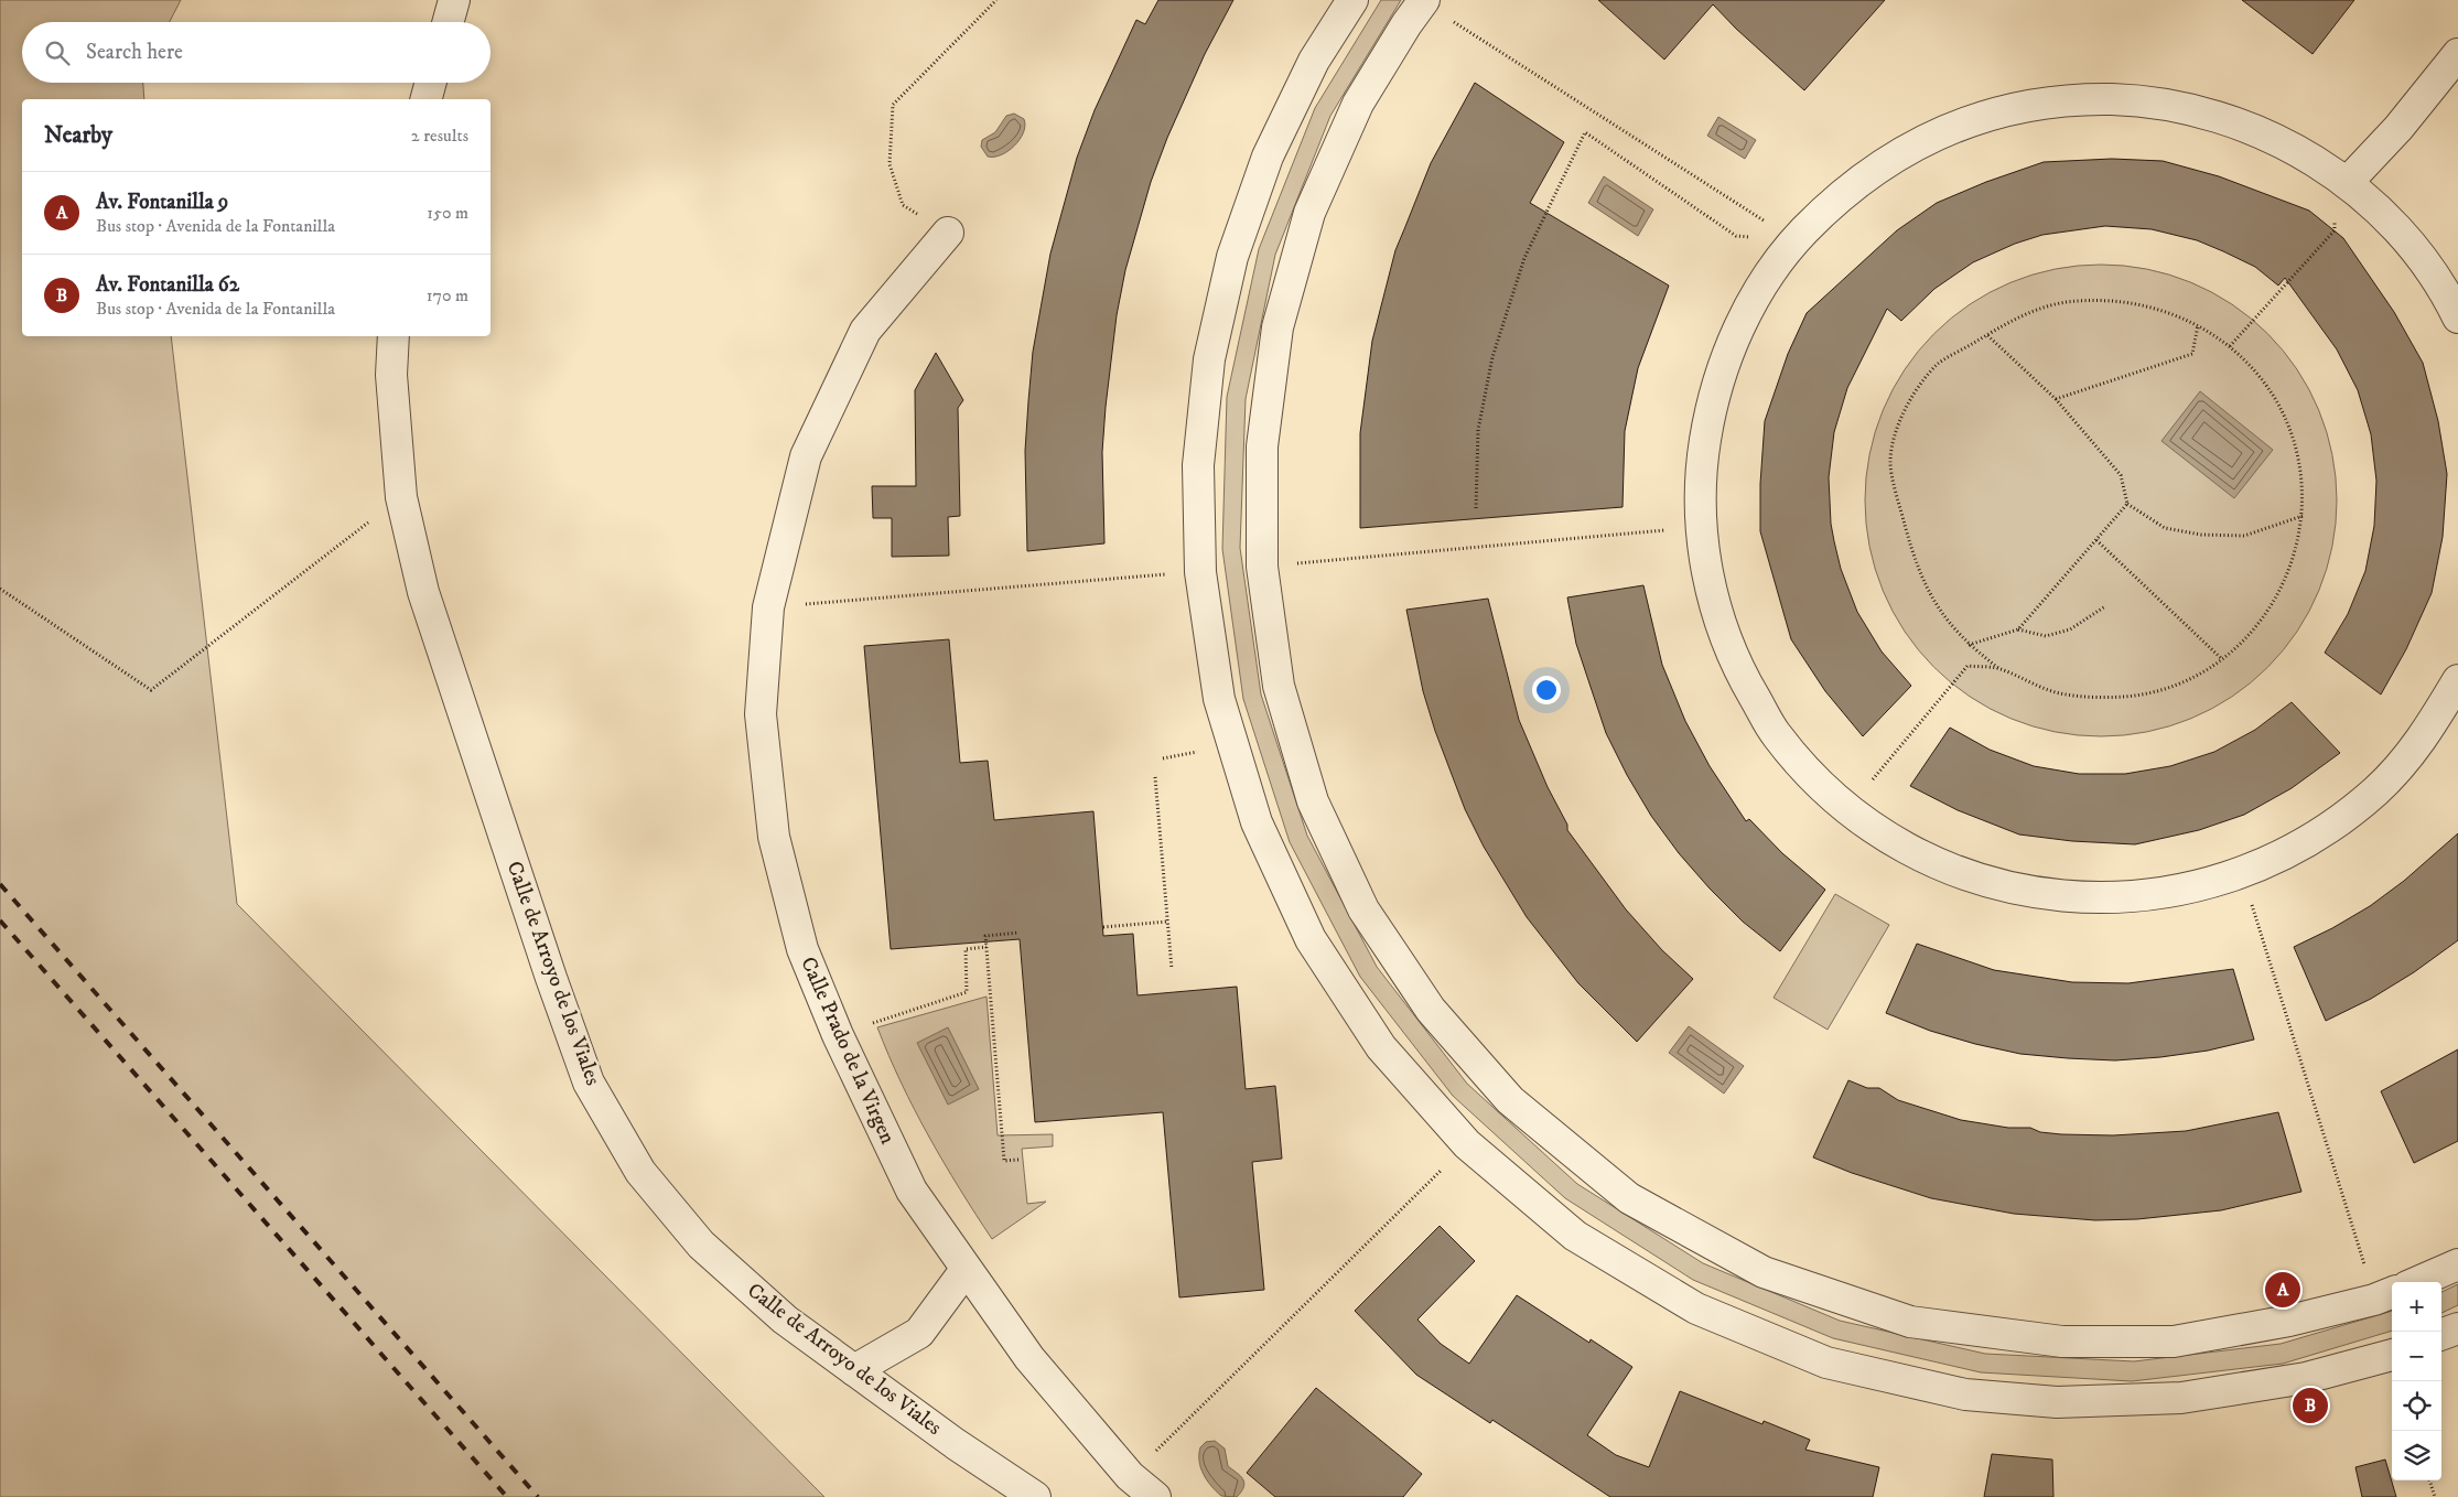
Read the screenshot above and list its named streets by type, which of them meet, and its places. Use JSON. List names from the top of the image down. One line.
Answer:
{"streets":{"street":["Calle de Arroyo de los Viales","Calle Prado de la Virgen"]},"page":{"search":"Search here","heading":["Nearby","2 results"],"list":[{"mark":"A","name":"Av. Fontanilla 9","note":"Bus stop · Avenida de la Fontanilla","value":"150 m"},{"mark":"B","name":"Av. Fontanilla 62","note":"Bus stop · Avenida de la Fontanilla","value":"170 m"}],"pins":["A","B"],"map_buttons":["+","−"]}}
